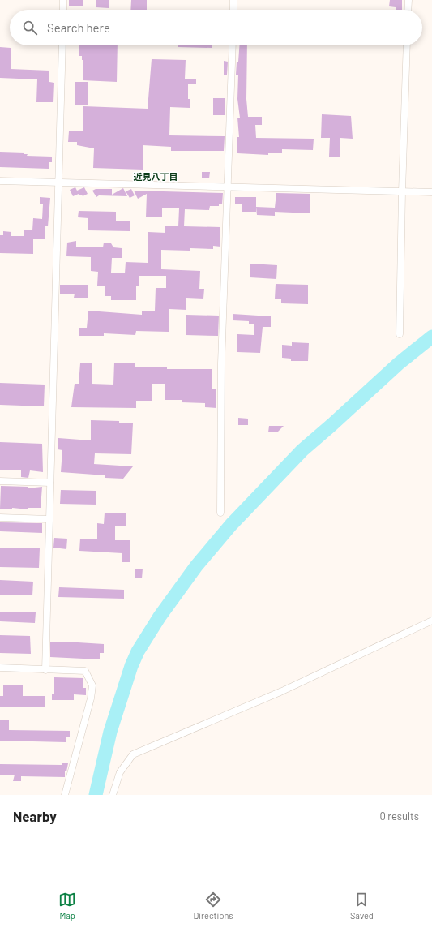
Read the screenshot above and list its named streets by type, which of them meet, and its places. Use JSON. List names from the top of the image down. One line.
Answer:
{"districts":["近見八丁目"],"page":{"search":"Search here","heading":["Nearby","0 results"],"nav":["Map","Directions","Saved"]}}
